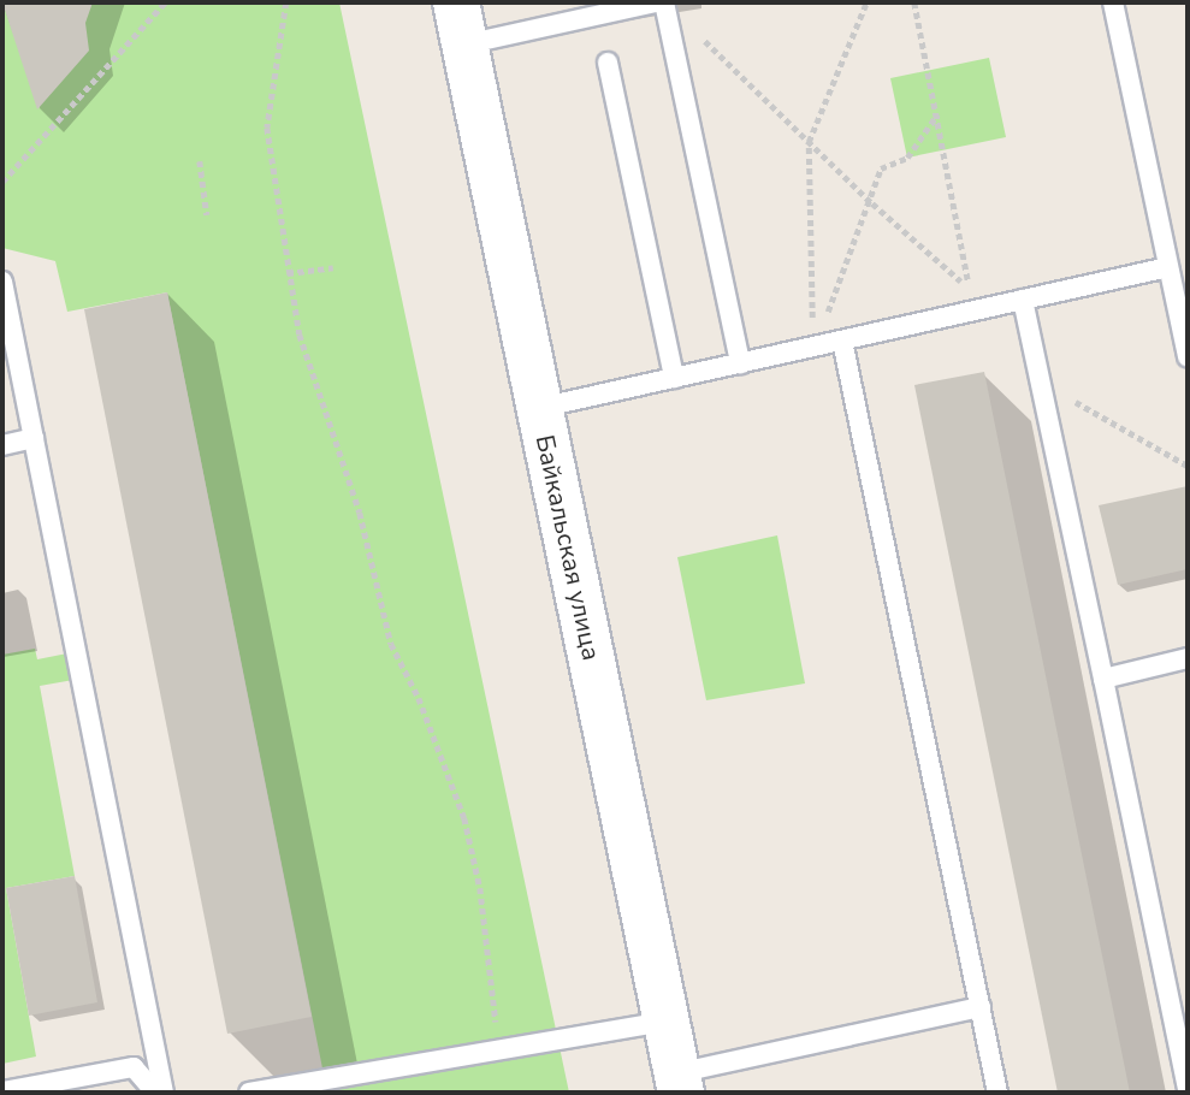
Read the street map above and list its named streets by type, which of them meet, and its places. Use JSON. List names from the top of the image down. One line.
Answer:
{"streets":{"street":["Байкальская улица"]}}
